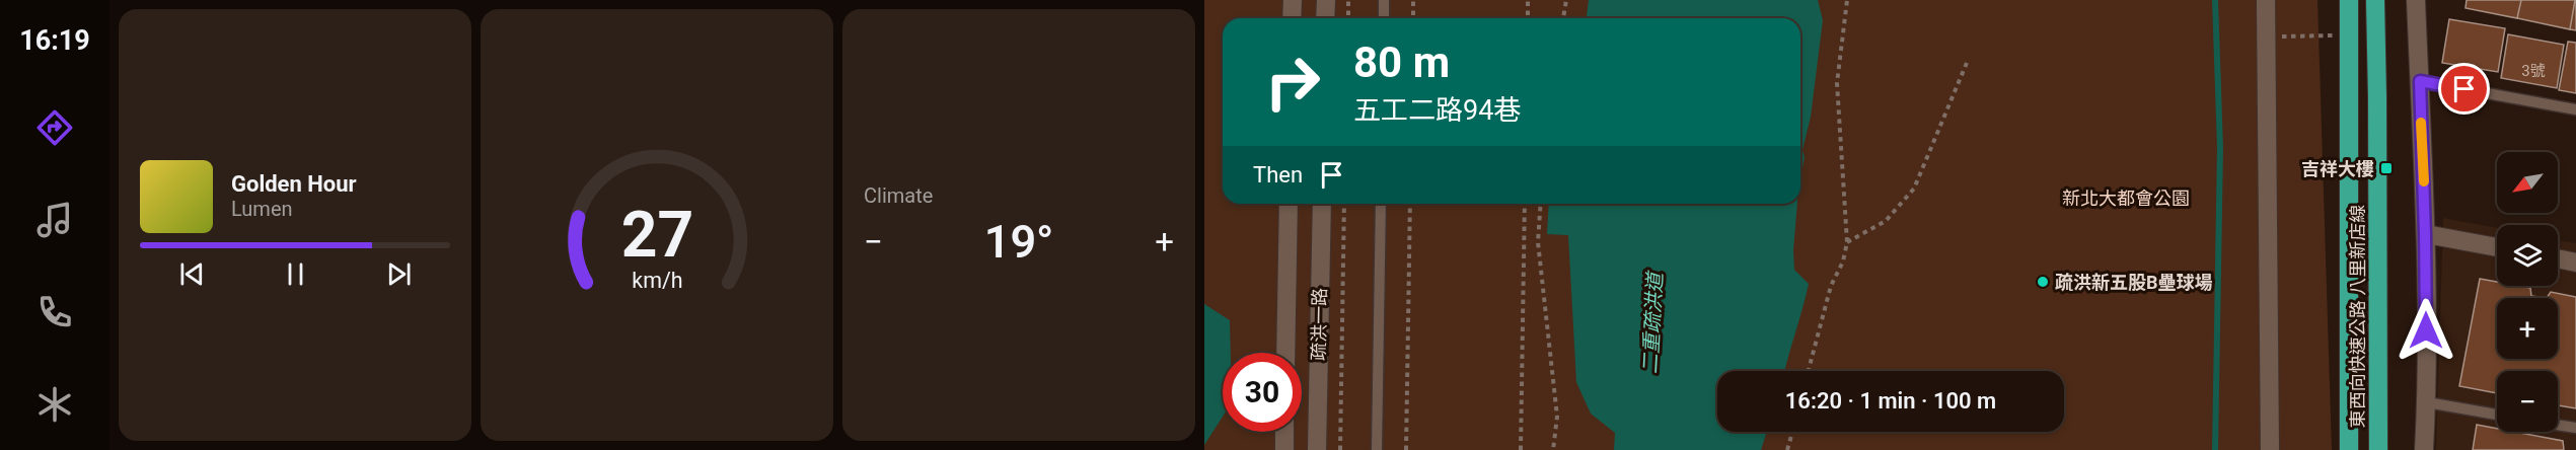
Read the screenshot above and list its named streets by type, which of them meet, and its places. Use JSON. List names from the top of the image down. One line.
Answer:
{"streets":{"highway":["東西向快速公路 八里新店線"],"street":["疏洪一路"]},"water":["二重疏洪道"],"parks":["新北大都會公園"],"places":{"transit":["吉祥大樓"],"other":["疏洪新五股B壘球場"]},"house_numbers":["3號"],"north":"bottom left","page":{"tabs":"16:19","tile":"Climate","turn":["80 m","五工二路94巷"],"then":"Then","map_buttons":["+","−"],"song":["Golden Hour","Lumen"],"heat":["−","19°","+"],"limit":"30","trip":"16:20 · 1 min · 100 m","gauge":["27","km/h"]}}
